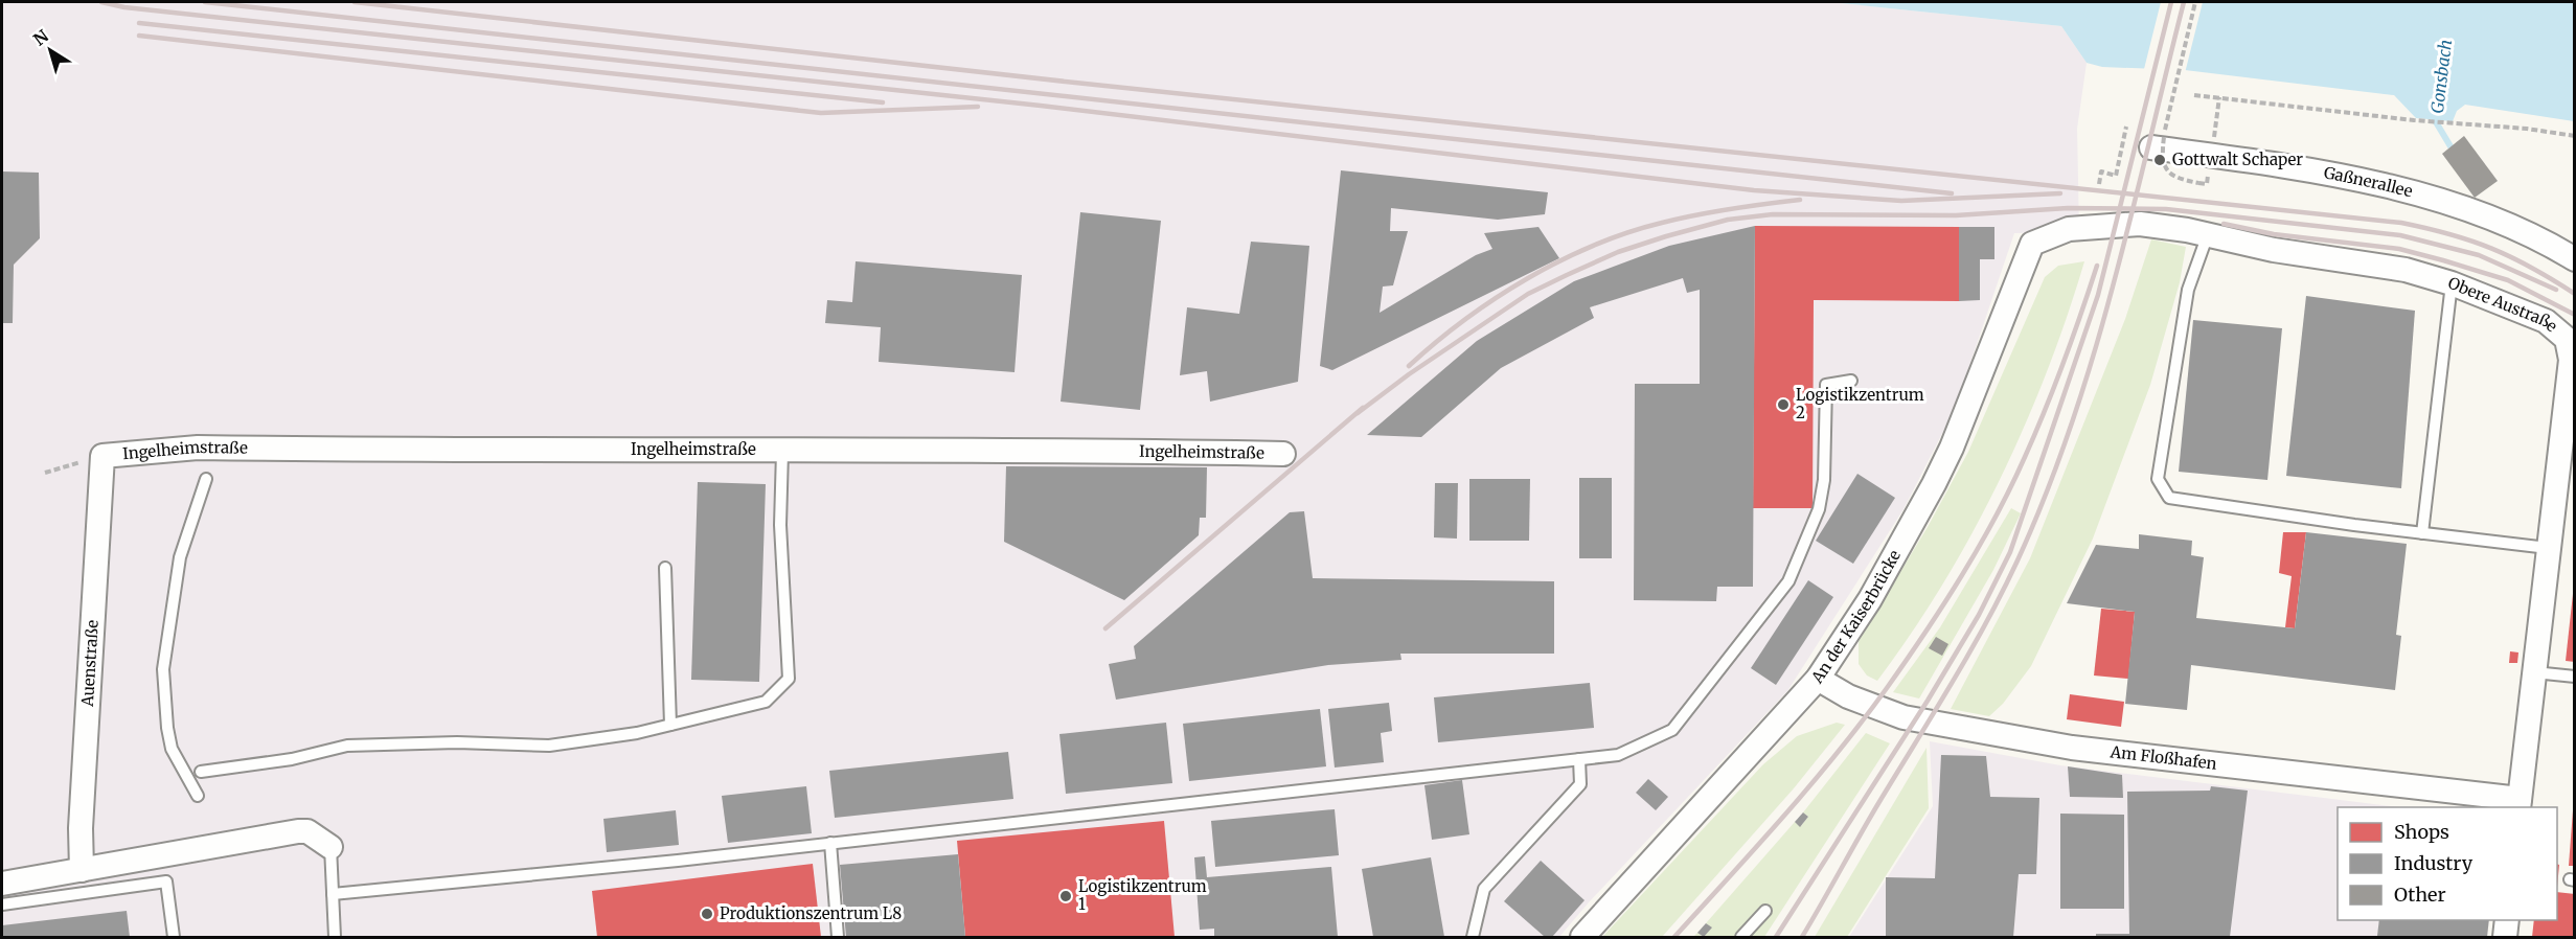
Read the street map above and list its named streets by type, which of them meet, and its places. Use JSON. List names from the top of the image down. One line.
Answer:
{"streets":{"street":["Gaßnerallee","Obere Austraße","Ingelheimstraße","An der Kaiserbrücke","Auenstraße","Am Floßhafen"]},"crossings":[["Obere Austraße","An der Kaiserbrücke"],["Obere Austraße","Am Floßhafen"],["Ingelheimstraße","Auenstraße"],["An der Kaiserbrücke","Am Floßhafen"]],"water":["Gonsbach"],"places":["Gottwalt Schaper","Logistikzentrum 2","Logistikzentrum 1","Produktionszentrum L8"],"legend":["Shops","Industry","Other"],"north":"top left"}
